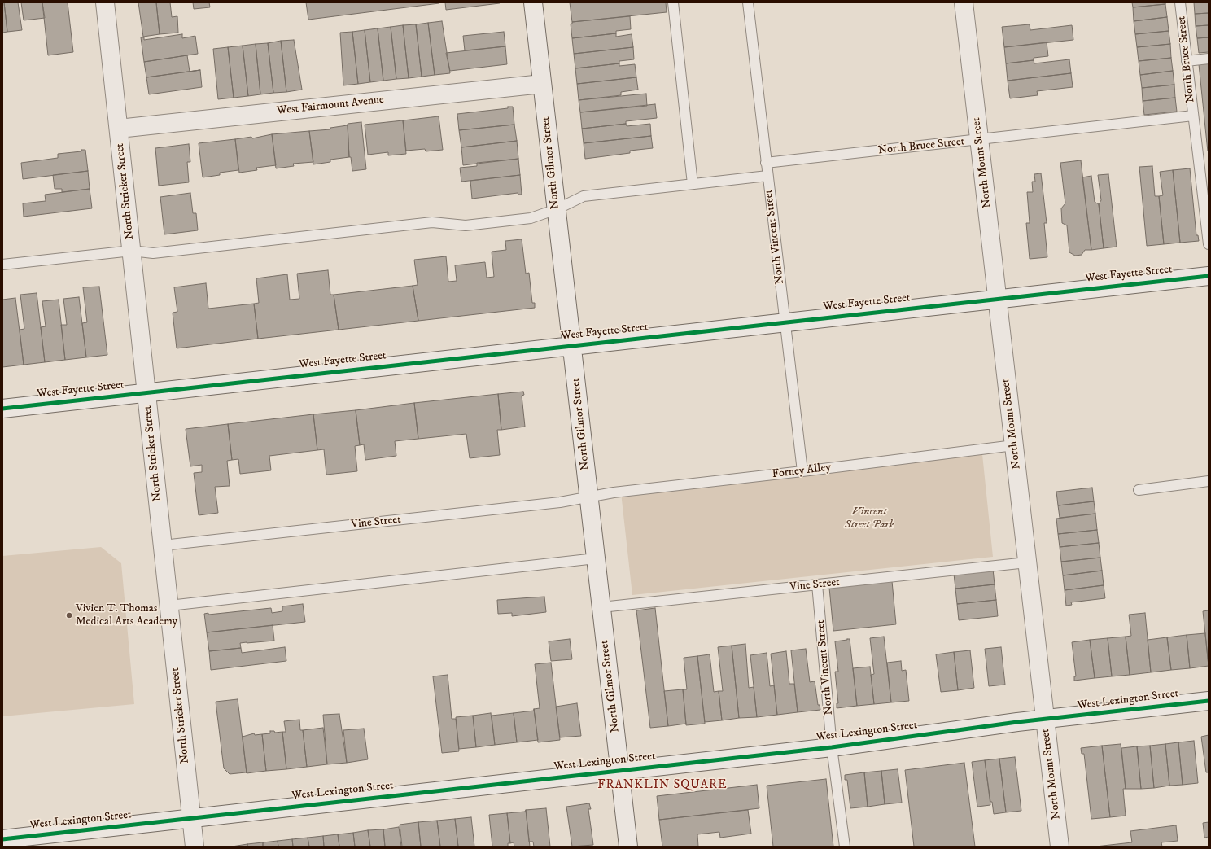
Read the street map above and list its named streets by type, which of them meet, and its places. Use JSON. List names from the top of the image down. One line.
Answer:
{"streets":{"street":["West Fairmount Avenue","North Gilmor Street","North Mount Street","North Stricker Street","West Fayette Street","West Lexington Street"],"lane":["North Bruce Street","North Vincent Street","Forney Alley","Vine Street"]},"crossings":[["North Bruce Street","North Mount Street"],["North Bruce Street","North Vincent Street"],["West Fairmount Avenue","North Gilmor Street"],["West Fairmount Avenue","North Stricker Street"],["North Gilmor Street","West Fayette Street"],["North Gilmor Street","Forney Alley"],["North Gilmor Street","Vine Street"],["North Gilmor Street","West Lexington Street"],["North Mount Street","West Fayette Street"],["North Mount Street","Forney Alley"],["North Mount Street","Vine Street"],["North Mount Street","West Lexington Street"],["North Stricker Street","West Fayette Street"],["North Stricker Street","Vine Street"],["North Stricker Street","West Lexington Street"],["North Vincent Street","West Fayette Street"],["North Vincent Street","Forney Alley"],["North Vincent Street","Vine Street"],["North Vincent Street","West Lexington Street"],["Forney Alley","Vine Street"]],"districts":["FRANKLIN SQUARE"],"parks":["Vincent Street Park"],"places":["Vivien T. Thomas Medical Arts Academy"]}
